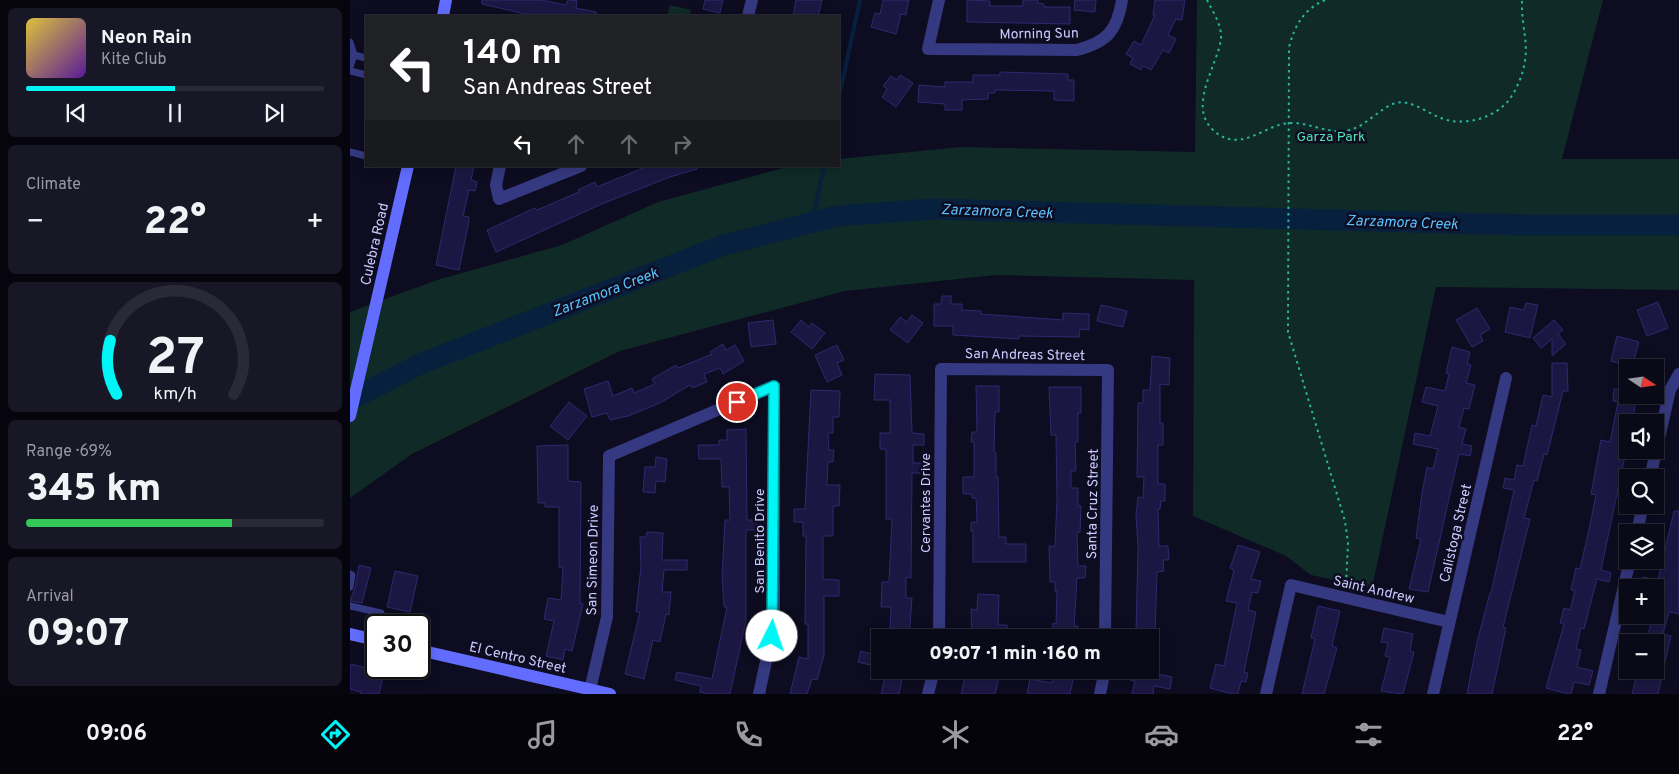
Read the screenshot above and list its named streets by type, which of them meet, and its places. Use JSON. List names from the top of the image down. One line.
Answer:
{"streets":{"main road":["Culebra Road","El Centro Street"],"street":["Morning Sun","San Andreas Street","Cervantes Drive","Santa Cruz Street","Calistoga Street","San Benito Drive","San Simeon Drive","Saint Andrew"]},"crossings":[["San Andreas Street","Cervantes Drive"],["San Andreas Street","Santa Cruz Street"],["Calistoga Street","Saint Andrew"],["San Benito Drive","San Simeon Drive"],["San Simeon Drive","El Centro Street"]],"water":["Zarzamora Creek"],"parks":["Garza Park"],"north":"right","page":{"turn":["140 m","San Andreas Street"],"song":["Neon Rain","Kite Club"],"tile":["Climate",["Range · 69%","345 km"],["Arrival","09:07"]],"heat":["−","22°","+"],"map_buttons":["+","−"],"limit":"30","trip":"09:07 · 1 min · 160 m","tabs":["09:06","22°"],"gauge":["27","km/h"]}}
